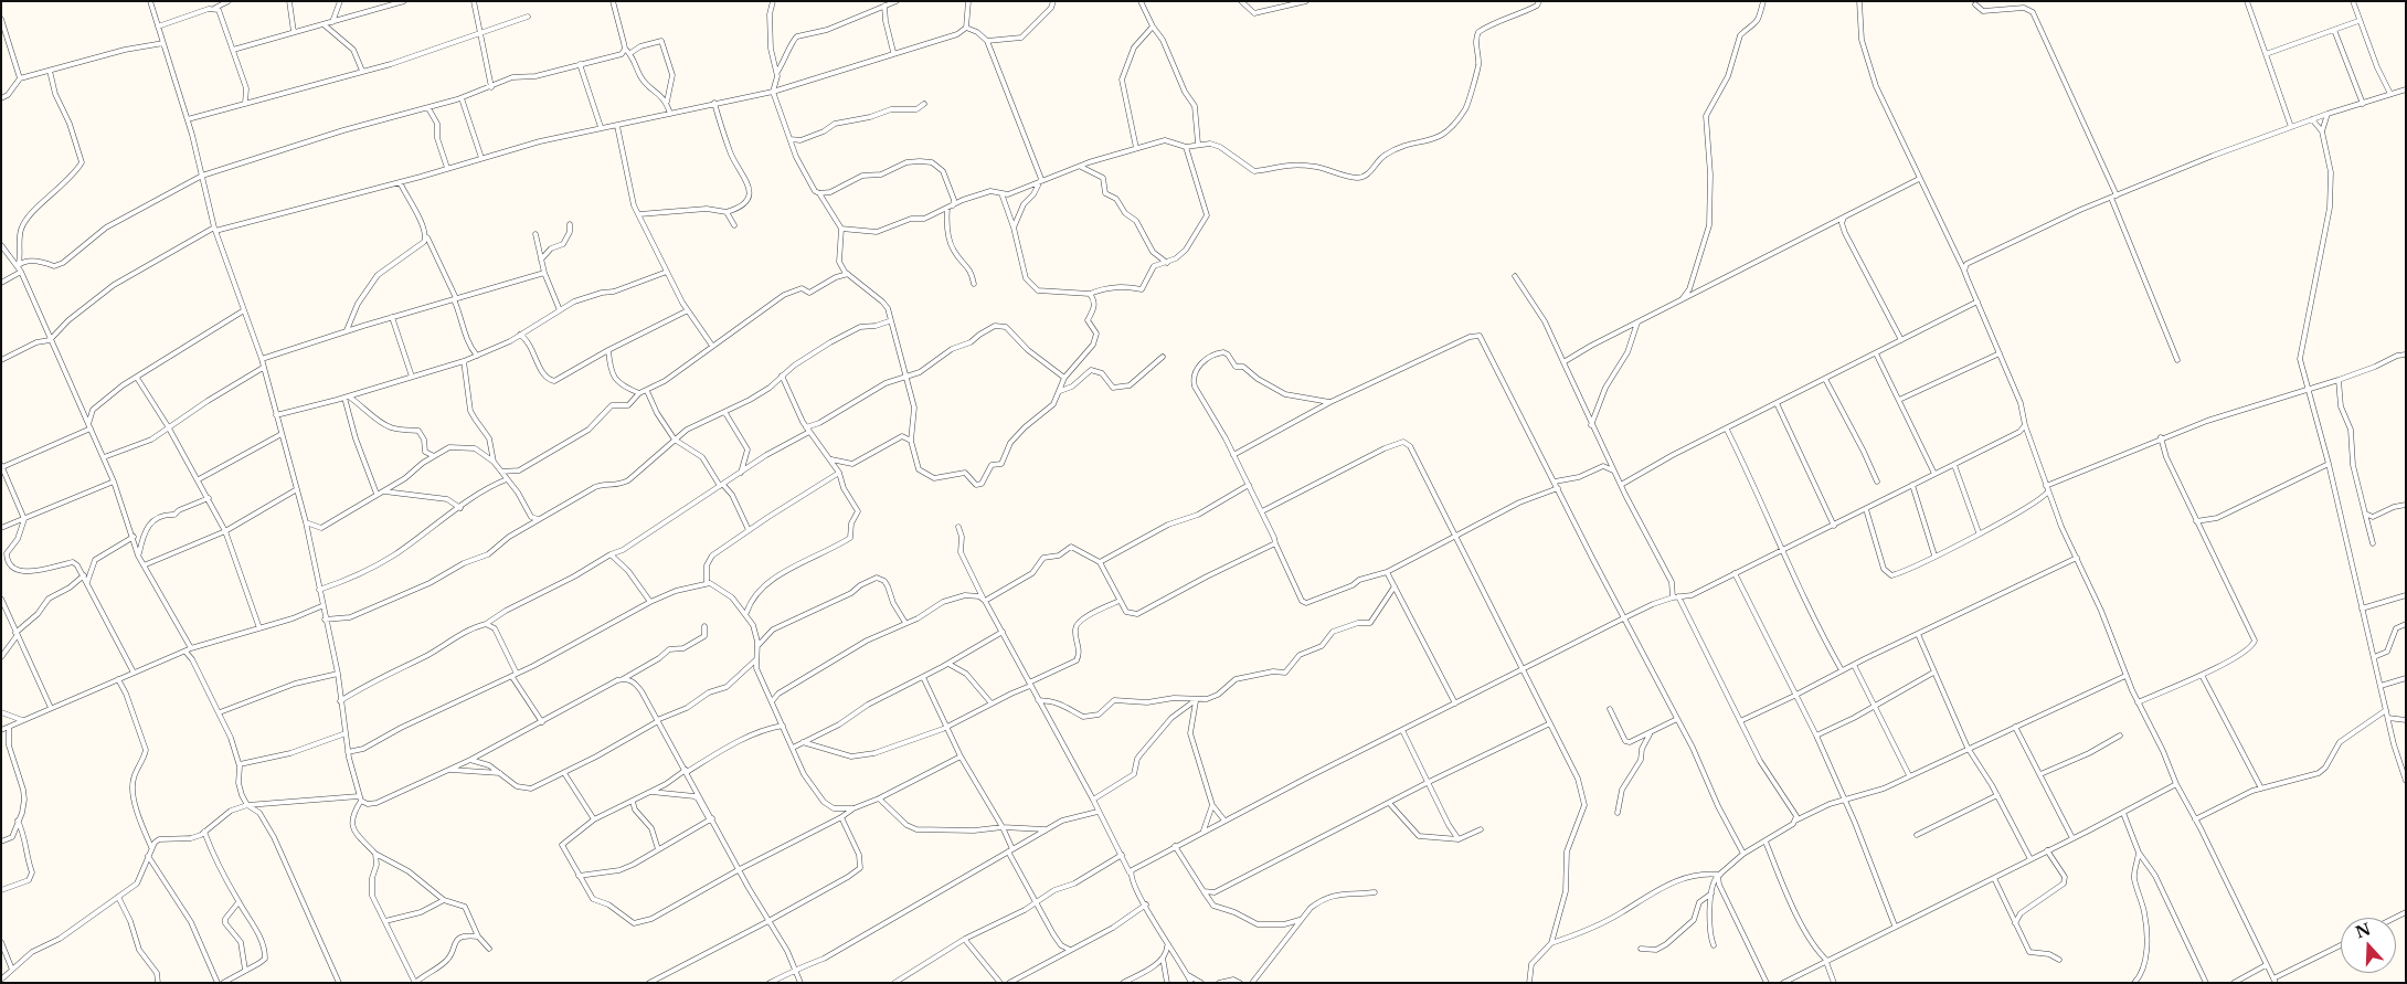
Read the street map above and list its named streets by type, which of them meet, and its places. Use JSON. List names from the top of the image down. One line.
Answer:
{"north":"top"}
